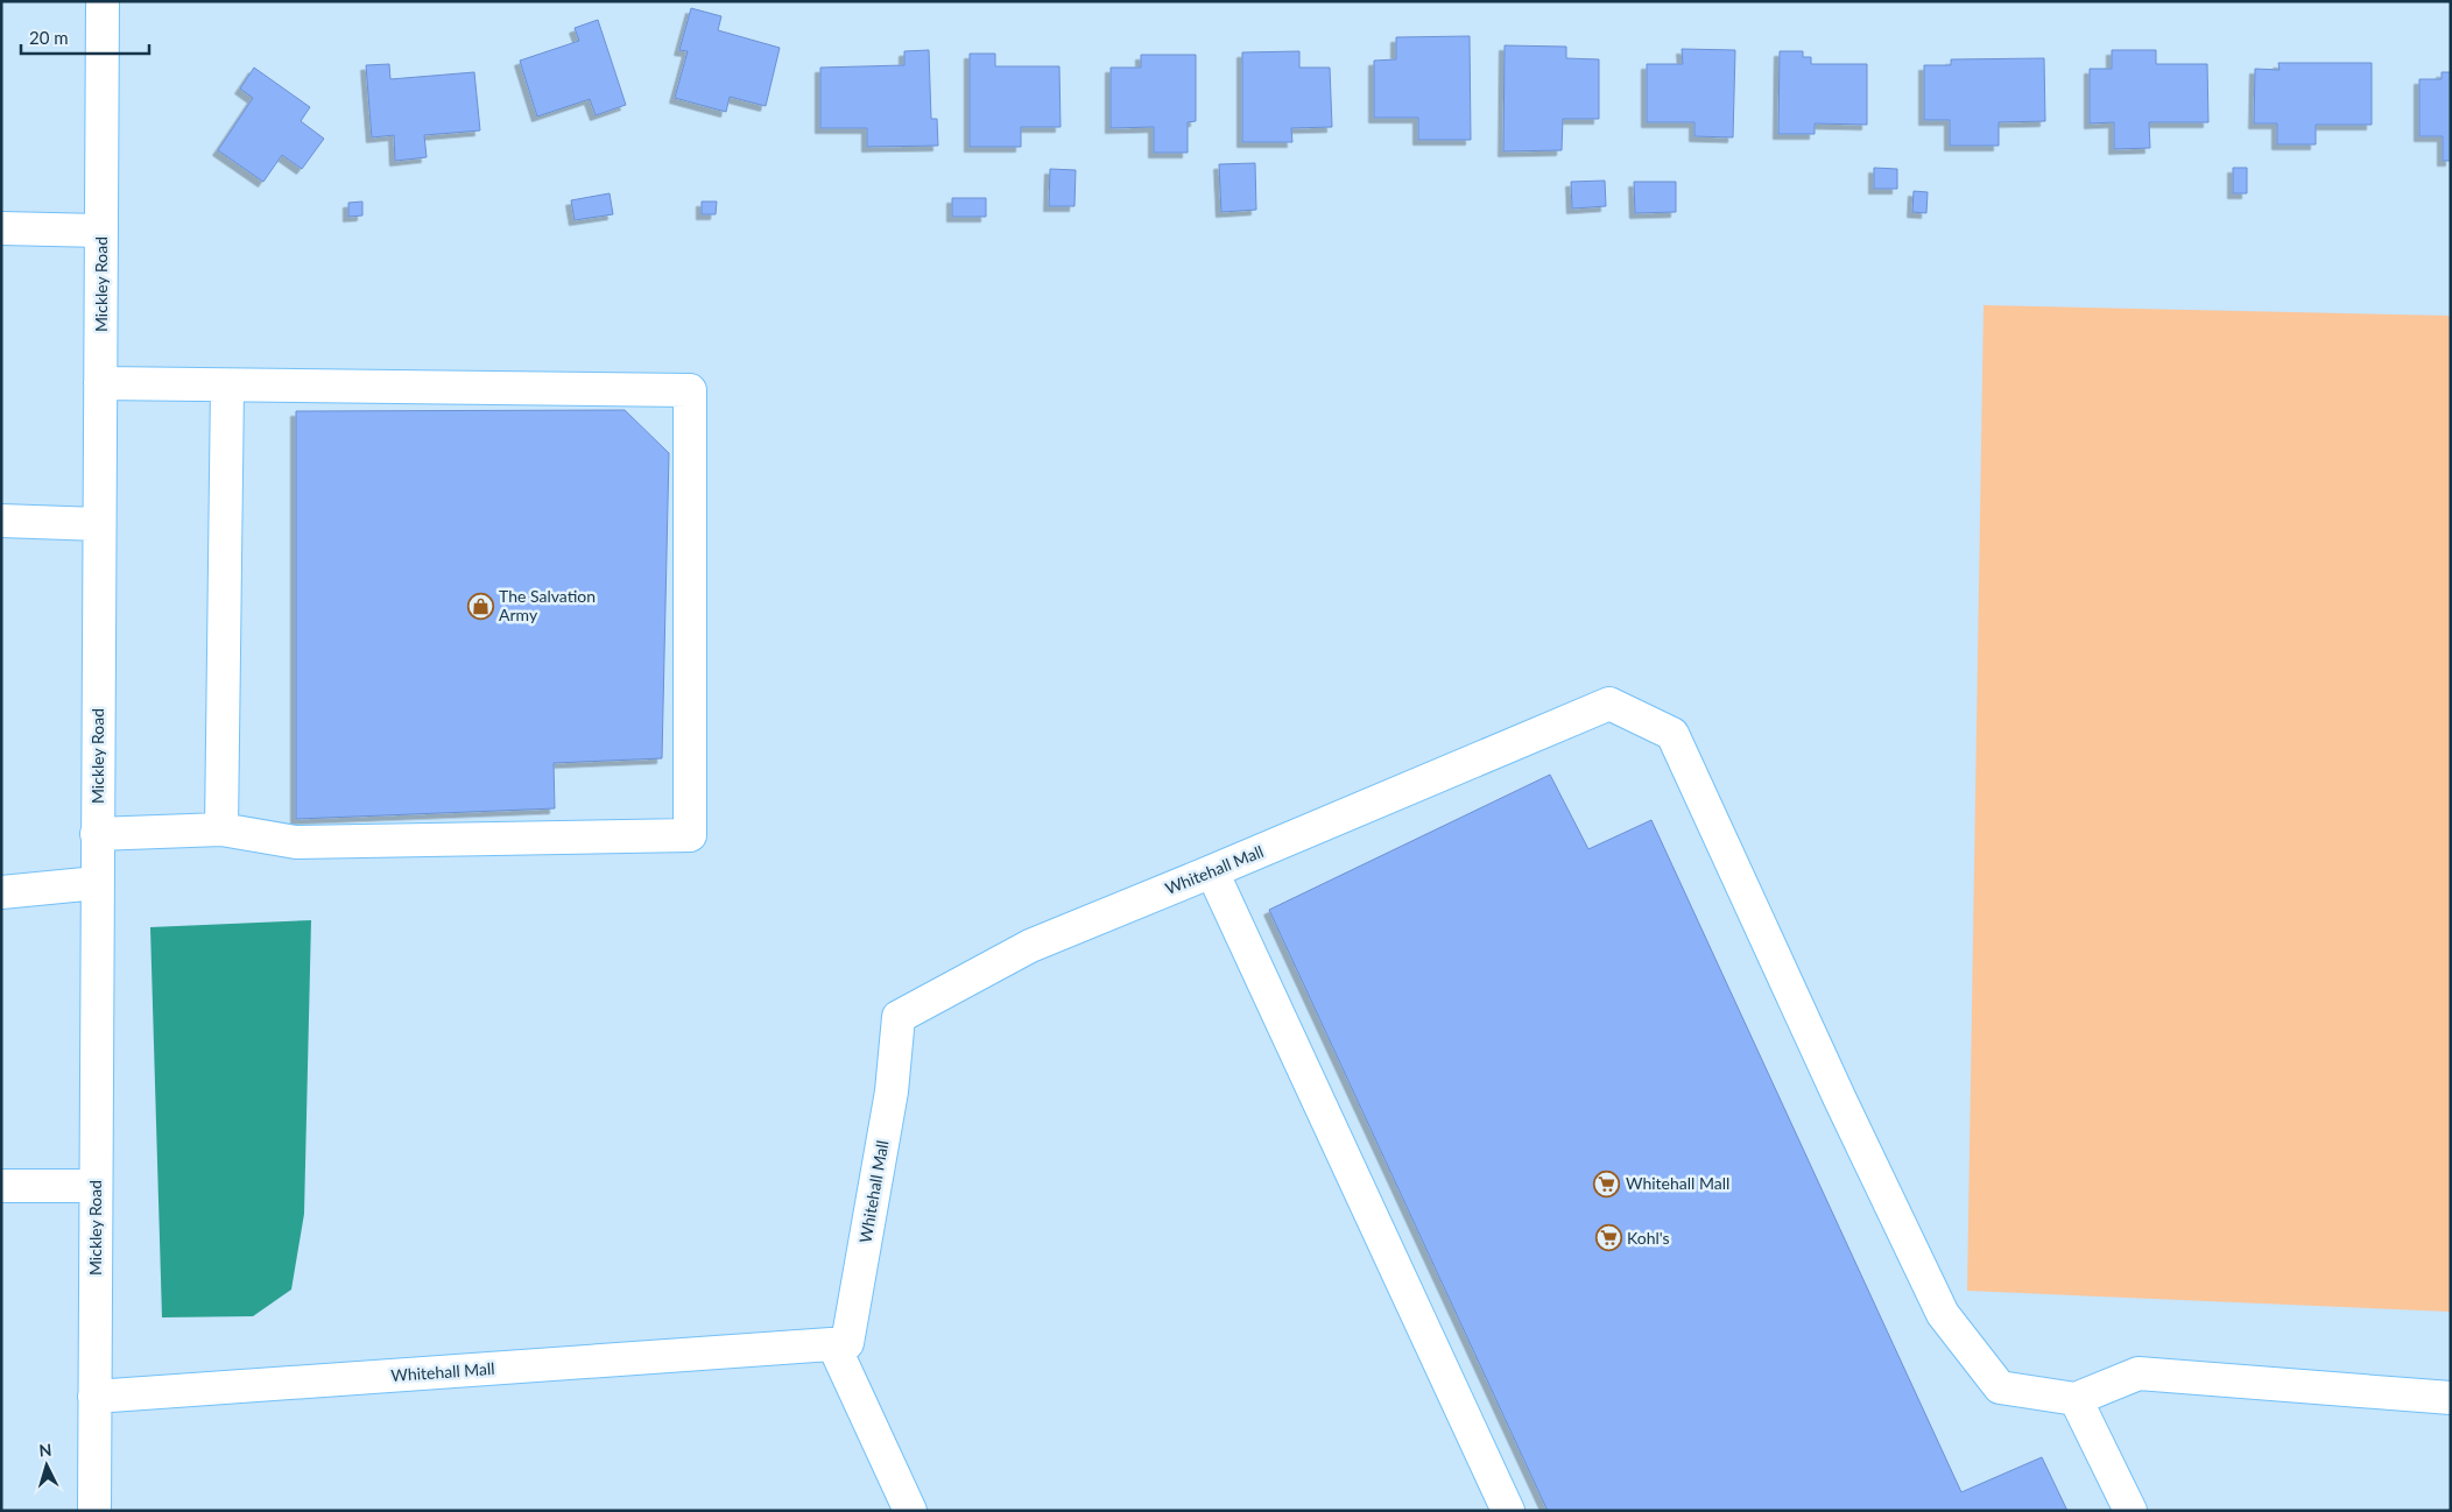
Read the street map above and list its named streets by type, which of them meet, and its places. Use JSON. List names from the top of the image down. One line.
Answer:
{"streets":{"street":["Mickley Road","Whitehall Mall"]},"crossings":[["Mickley Road","Whitehall Mall"]],"places":{"shop":["The Salvation Army"],"supermarket":["Whitehall Mall","Kohl's"]},"scale_bar":"20 m","north":"top"}
